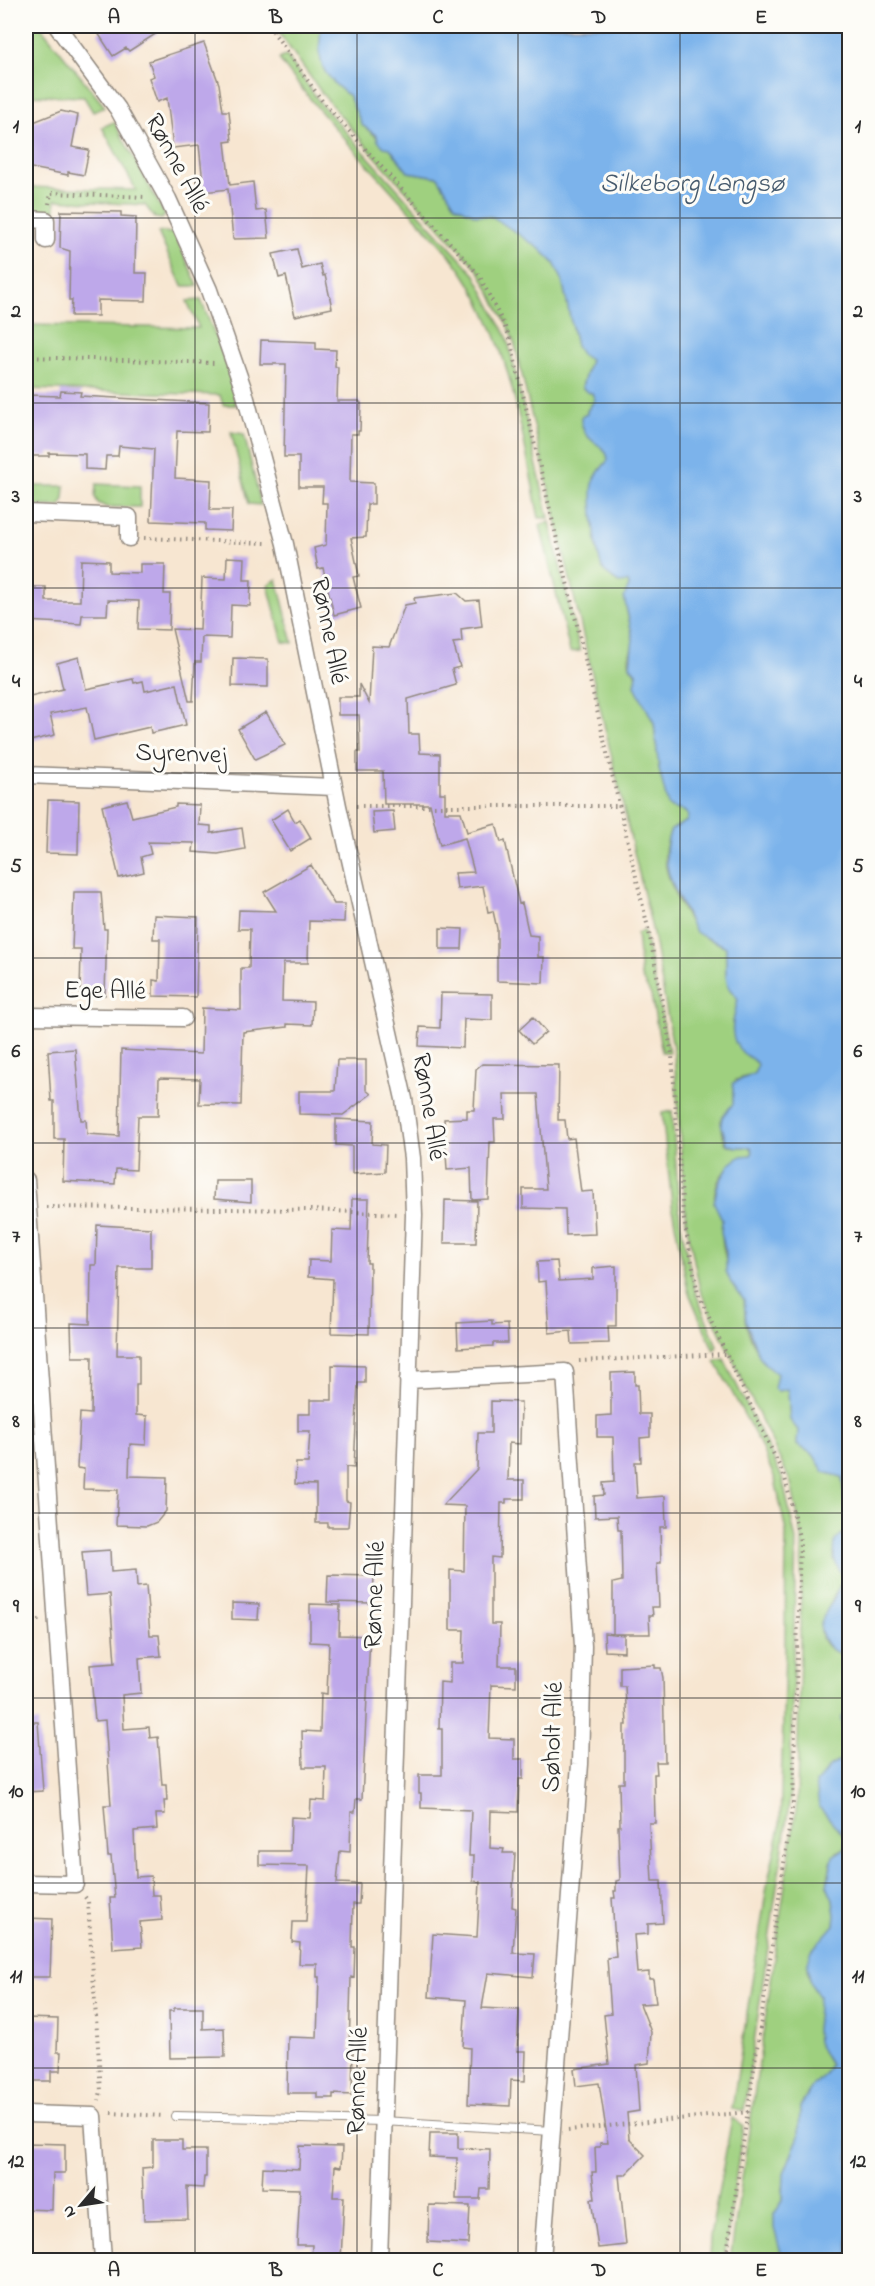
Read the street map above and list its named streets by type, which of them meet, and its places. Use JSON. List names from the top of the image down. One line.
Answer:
{"streets":{"street":["Rønne Allé","Syrenvej","Ege Allé","Søholt Allé"]},"crossings":[["Rønne Allé","Syrenvej"]],"water":["Silkeborg Langsø"],"north":"bottom left","grid":{"columns":["A","B","C","D","E"],"rows":["1","2","3","4","5","6","7","8","9","10","11","12"]}}
